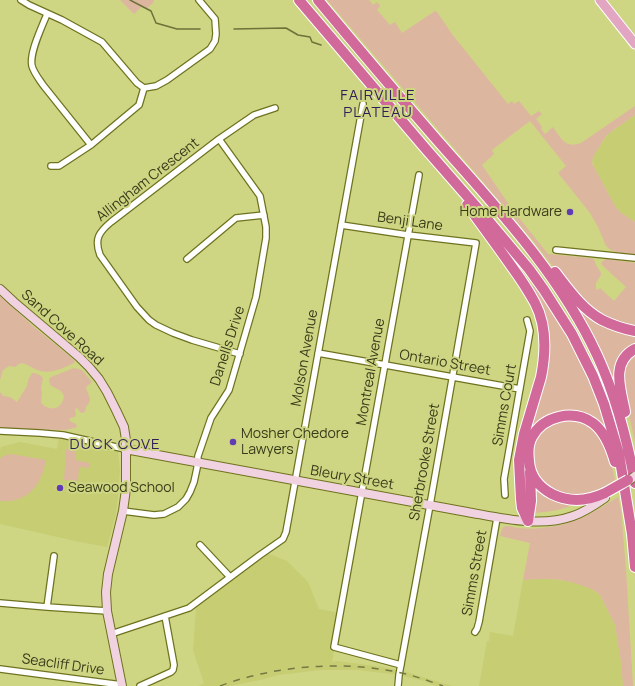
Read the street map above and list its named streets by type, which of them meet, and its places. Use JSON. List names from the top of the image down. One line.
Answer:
{"streets":{"street":["Allingham Crescent","Benji Lane","Sand Cove Road","Danells Drive","Molson Avenue","Ontario Street","Montreal Avenue","Simms Court","Sherbrooke Street","Bleury Street","Simms Street","Seacliff Drive"]},"crossings":[["Allingham Crescent","Danells Drive"],["Benji Lane","Molson Avenue"],["Benji Lane","Montreal Avenue"],["Benji Lane","Sherbrooke Street"],["Sand Cove Road","Danells Drive"],["Sand Cove Road","Molson Avenue"],["Sand Cove Road","Bleury Street"],["Sand Cove Road","Seacliff Drive"],["Danells Drive","Bleury Street"],["Molson Avenue","Ontario Street"],["Molson Avenue","Bleury Street"],["Ontario Street","Montreal Avenue"],["Ontario Street","Simms Court"],["Ontario Street","Sherbrooke Street"],["Montreal Avenue","Sherbrooke Street"],["Montreal Avenue","Bleury Street"],["Sherbrooke Street","Bleury Street"],["Bleury Street","Simms Street"]],"districts":["FAIRVILLE PLATEAU","DUCK COVE"],"places":["Home Hardware","Mosher Chedore Lawyers","Seawood School"]}
